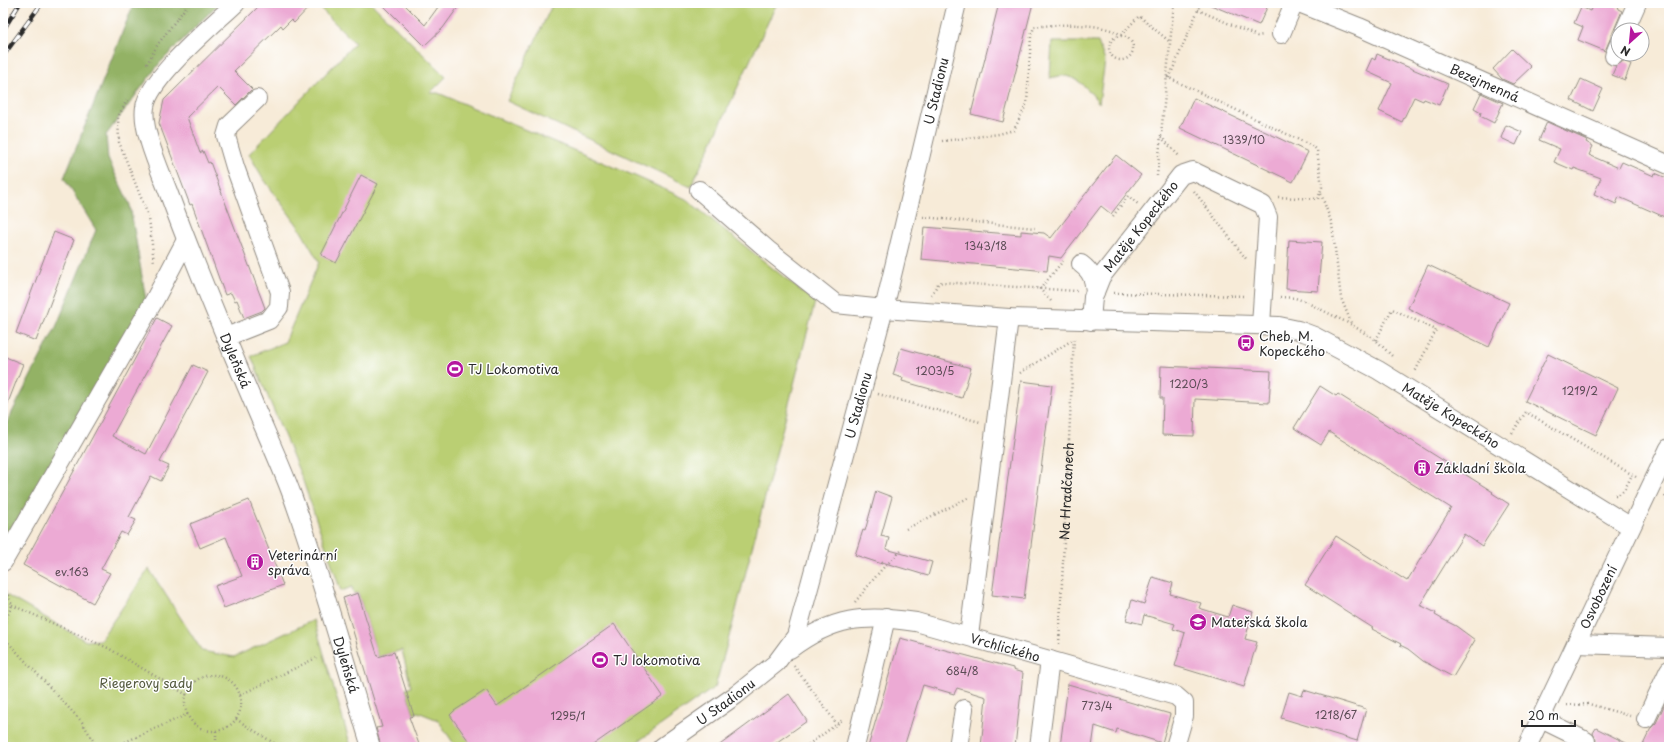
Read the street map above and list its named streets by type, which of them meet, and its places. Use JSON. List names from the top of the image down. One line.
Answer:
{"streets":{"street":["Bezejmenná","U Stadionu","Matěje Kopeckého","Dyleňská","Osvobození","Vrchlického"],"path":["Na Hradčanech"]},"crossings":[["U Stadionu","Matěje Kopeckého"],["U Stadionu","Vrchlického"],["Matěje Kopeckého","Na Hradčanech"],["Matěje Kopeckého","Osvobození"],["Na Hradčanech","Vrchlického"]],"parks":["Riegerovy sady"],"places":{"bus stop":["Cheb, M. Kopeckého"],"sports":["TJ Lokomotiva","TJ lokomotiva"],"building":["Základní škola","Veterinární správa"],"school or university":["Mateřská škola"]},"house_numbers":["1339/10","1343/18","1203/5","1220/3","1219/2","ev.163","684/8","773/4","1218/67","1295/1"],"scale_bar":"20 m","north":"bottom left"}
